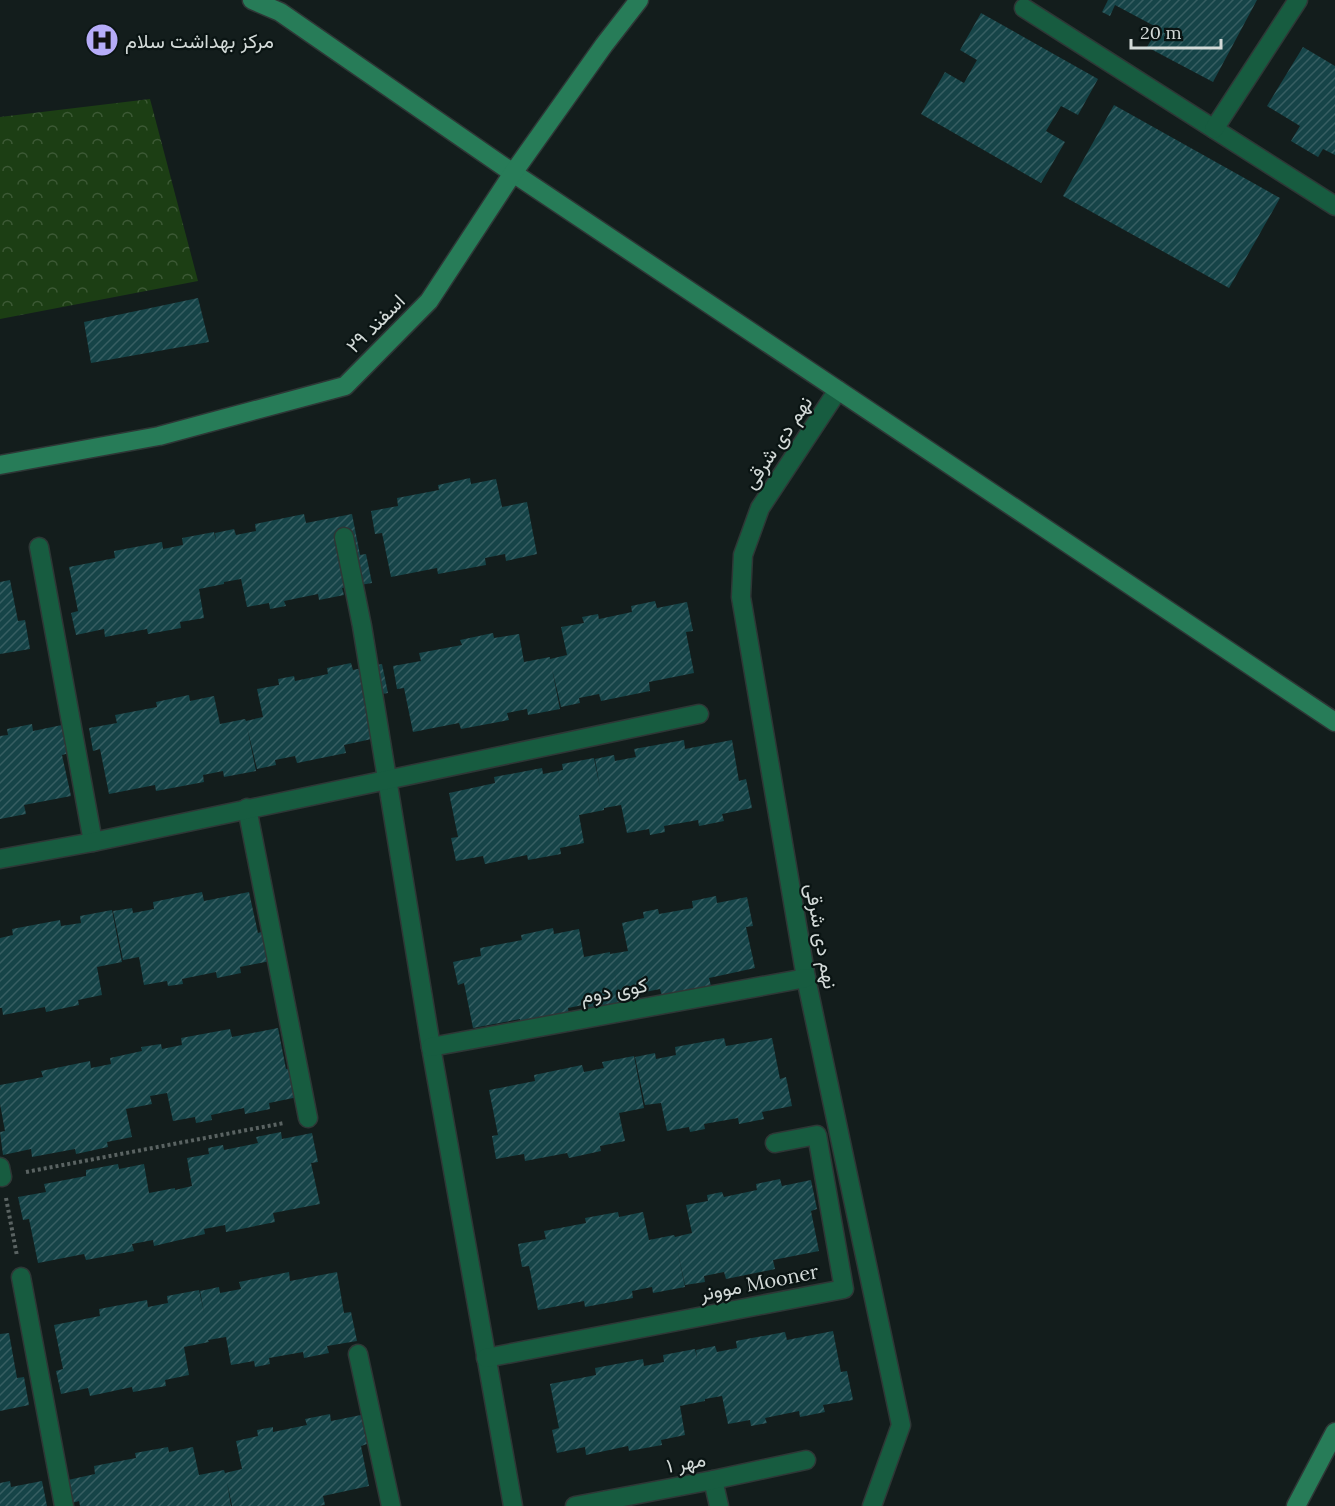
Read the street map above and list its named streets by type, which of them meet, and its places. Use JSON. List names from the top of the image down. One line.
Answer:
{"streets":{"street":["۲۹ اسفند","نهم دی شرقی","کوی دوم","موونر Mooner","مهر ۱"]},"crossings":[["نهم دی شرقی","کوی دوم"]],"places":{"hospital":["مرکز بهداشت سلام"]},"scale_bar":"20 m"}
